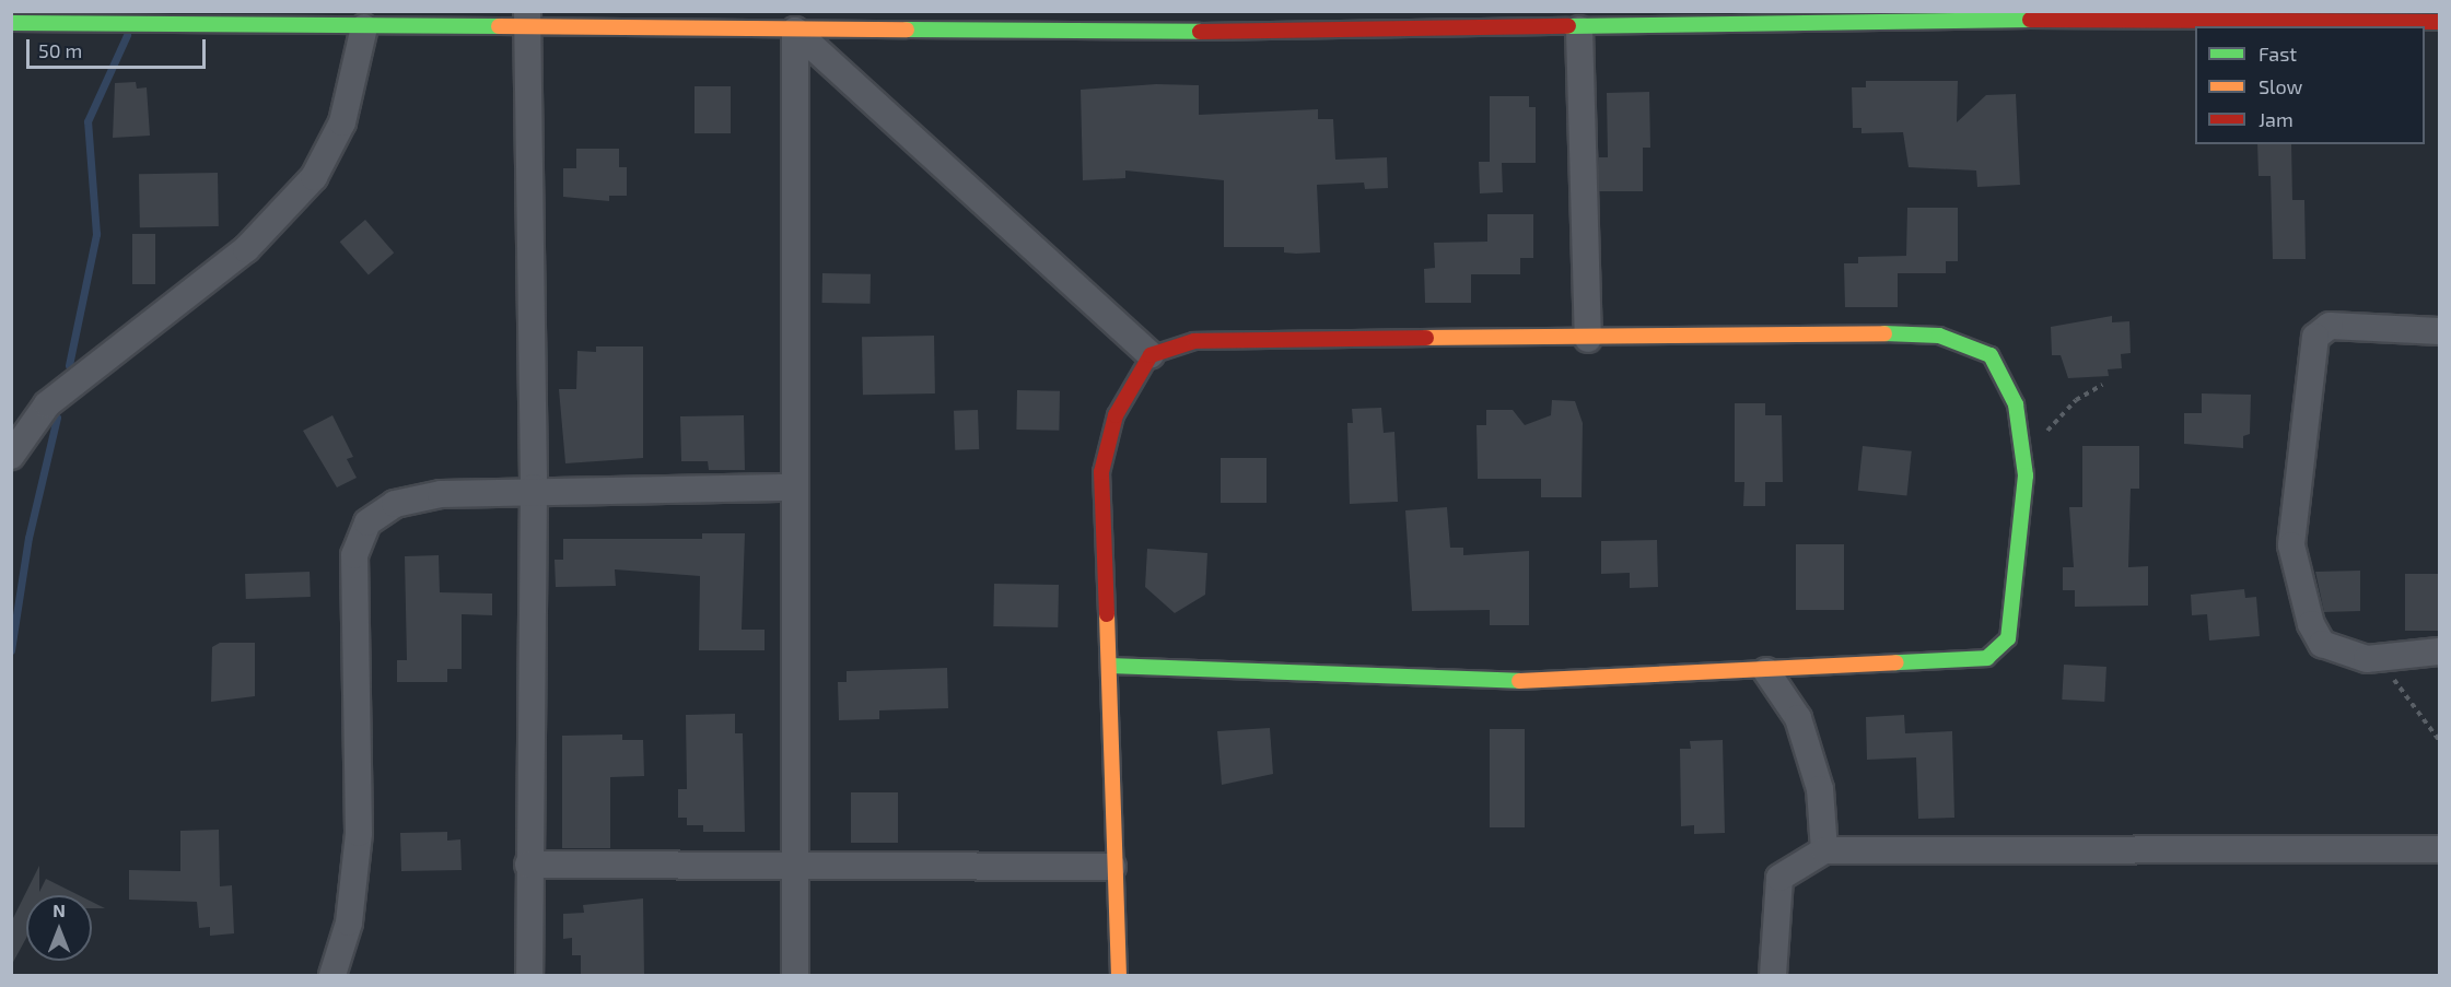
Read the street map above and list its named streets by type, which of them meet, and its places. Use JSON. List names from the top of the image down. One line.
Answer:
{"legend":["Fast","Slow","Jam"],"scale_bar":"50 m","north":"top"}
